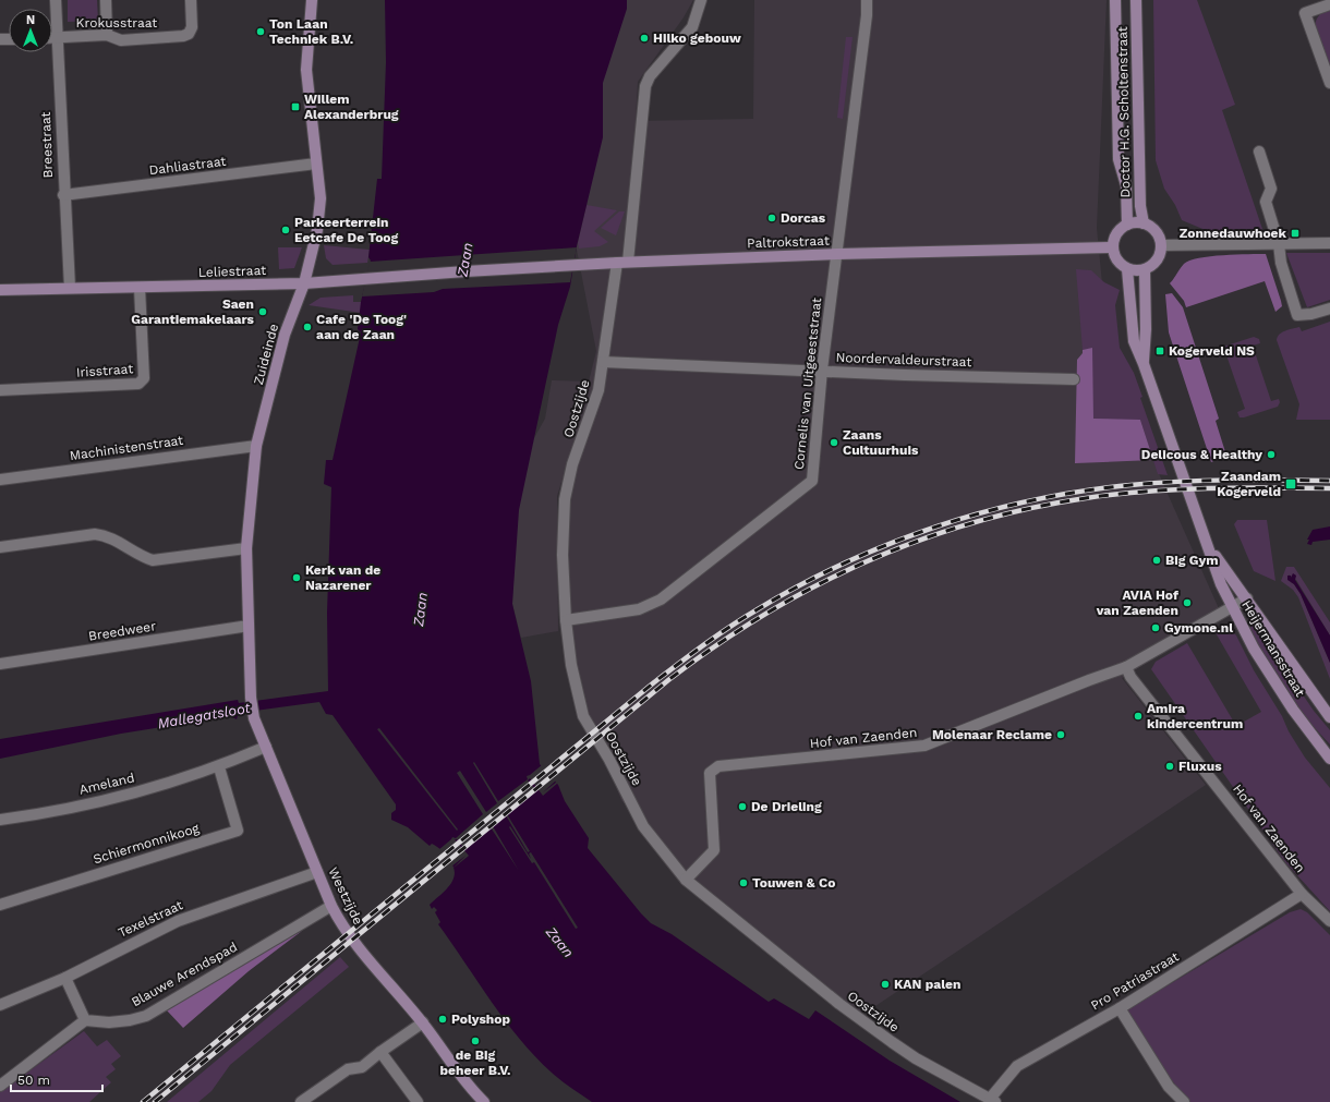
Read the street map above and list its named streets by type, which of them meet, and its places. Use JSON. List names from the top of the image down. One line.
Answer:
{"streets":{"street":["Krokusstraat","Doctor H.G. Scholtenstraat","Breestraat","Dahliastraat","Paltrokstraat","Leliestraat","Zuideinde","Noordervaldeurstraat","Irisstraat","Cornelis van Uitgeeststraat","Oostzijde","Machinistenstraat","Breedweer","Heijermansstraat","Hof van Zaenden","Ameland","Schiermonnikoog","Westzijde","Texelstraat","Blauwe Arendspad","Pro Patriastraat"]},"crossings":[["Krokusstraat","Breestraat"],["Doctor H.G. Scholtenstraat","Paltrokstraat"],["Doctor H.G. Scholtenstraat","Heijermansstraat"],["Breestraat","Dahliastraat"],["Breestraat","Leliestraat"],["Dahliastraat","Zuideinde"],["Paltrokstraat","Leliestraat"],["Paltrokstraat","Cornelis van Uitgeeststraat"],["Paltrokstraat","Oostzijde"],["Paltrokstraat","Heijermansstraat"],["Leliestraat","Zuideinde"],["Leliestraat","Irisstraat"],["Zuideinde","Machinistenstraat"],["Zuideinde","Breedweer"],["Zuideinde","Westzijde"],["Noordervaldeurstraat","Cornelis van Uitgeeststraat"],["Noordervaldeurstraat","Oostzijde"],["Cornelis van Uitgeeststraat","Oostzijde"],["Oostzijde","Hof van Zaenden"],["Oostzijde","Pro Patriastraat"],["Heijermansstraat","Hof van Zaenden"],["Hof van Zaenden","Pro Patriastraat"],["Ameland","Schiermonnikoog"],["Ameland","Westzijde"],["Westzijde","Texelstraat"],["Westzijde","Blauwe Arendspad"]],"water":["Zaan","Mallegatsloot"],"places":{"other":["Ton Laan Techniek B.V.","Hilko gebouw","Dorcas","Parkeerterrein Eetcafe De Toog","Saen Garantiemakelaars","Cafe 'De Toog' aan de Zaan","Zaans Cultuurhuis","Delicous & Healthy","Big Gym","Kerk van de Nazarener","AVIA Hof van Zaenden","Gymone.nl","Amira kindercentrum","Molenaar Reclame","Fluxus","De Drieling","Touwen & Co","KAN palen","Polyshop","de Big beheer B.V."],"transit":["Willem Alexanderbrug","Zonnedauwhoek","Kogerveld NS","Zaandam Kogerveld"]},"scale_bar":"50 m","north":"top"}
